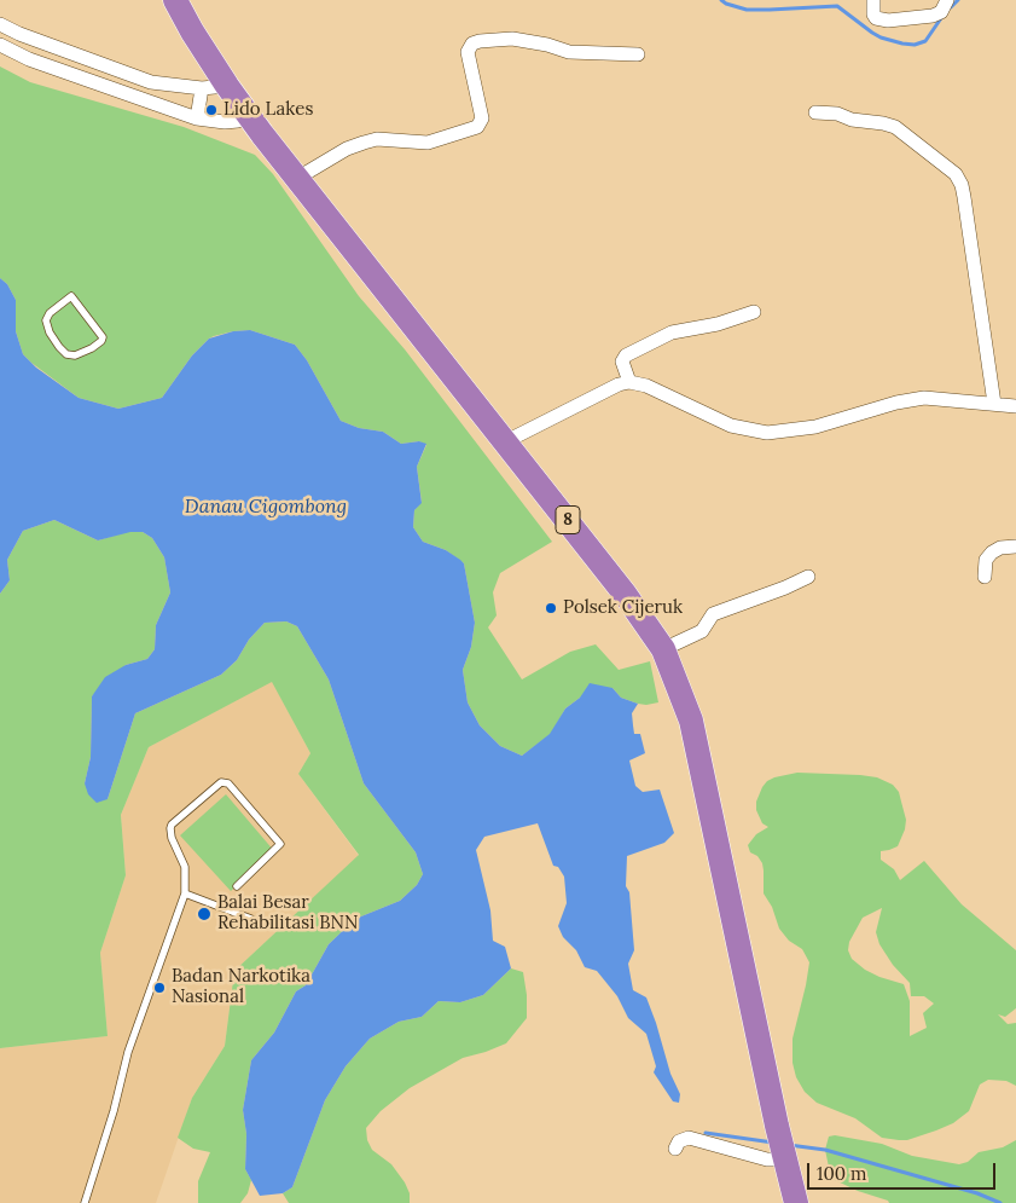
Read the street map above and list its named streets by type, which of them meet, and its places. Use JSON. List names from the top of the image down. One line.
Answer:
{"streets":{"highway":["8"]},"water":["Danau Cigombong"],"places":["Lido Lakes","Polsek Cijeruk","Balai Besar Rehabilitasi BNN","Badan Narkotika Nasional"],"scale_bar":"100 m"}
